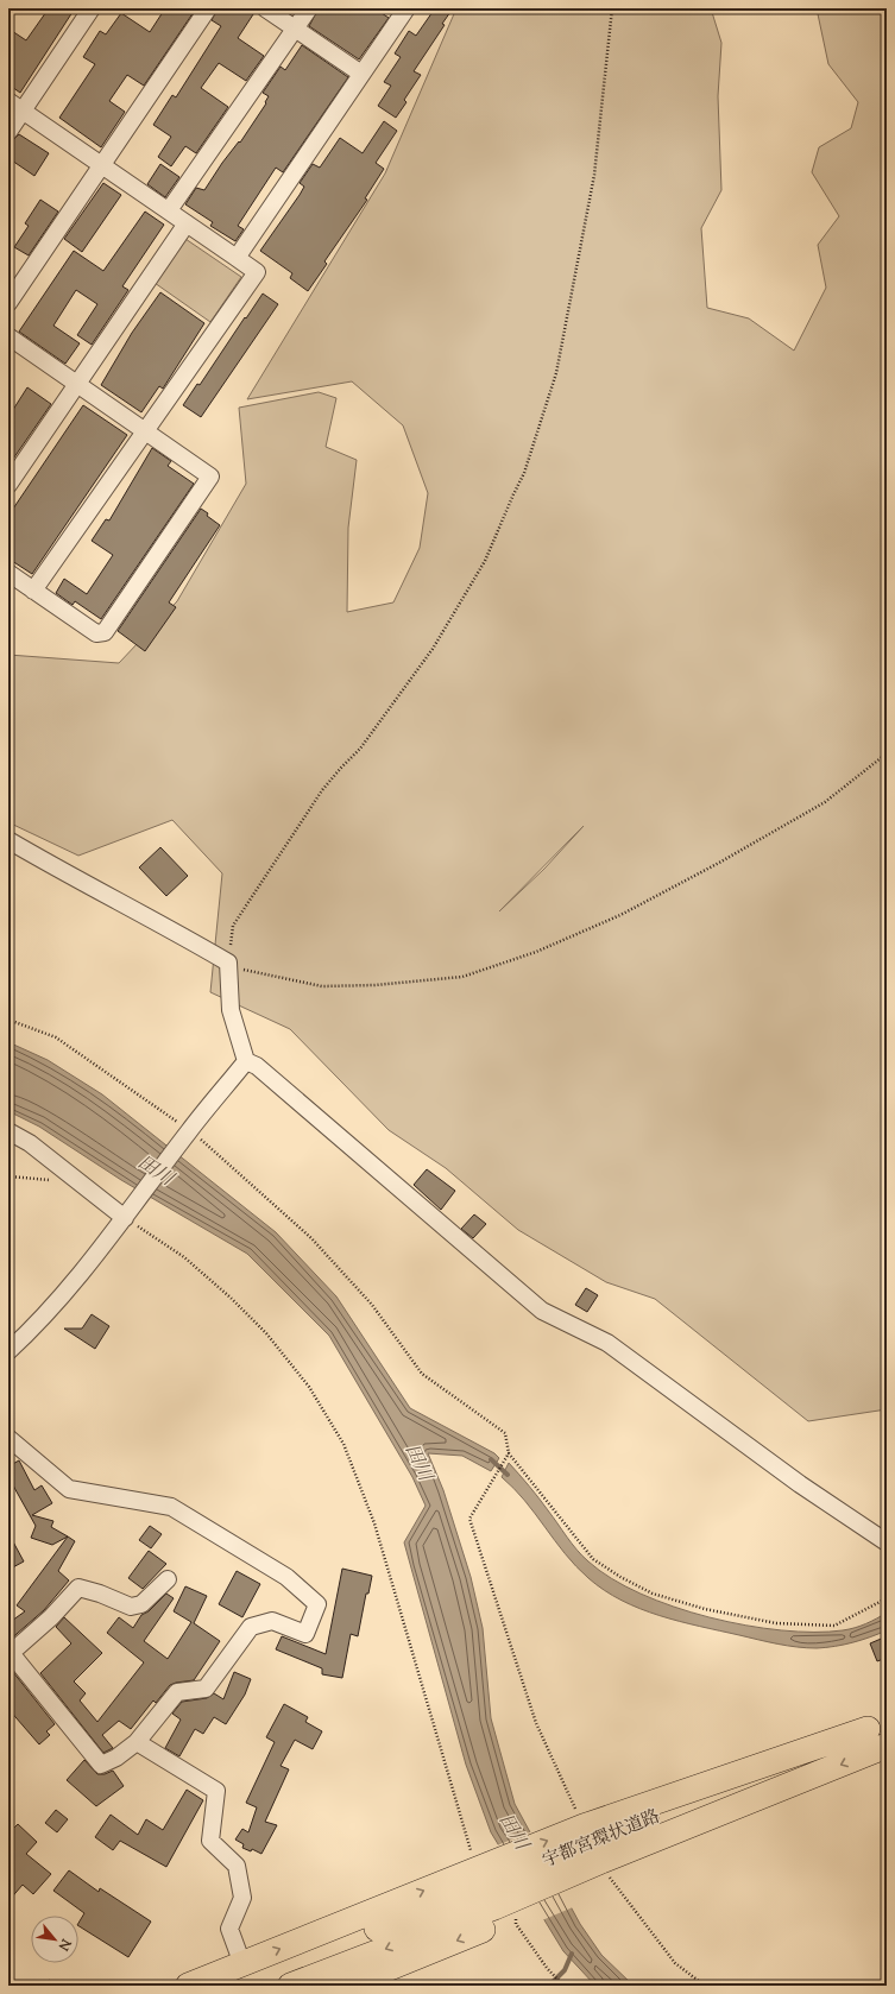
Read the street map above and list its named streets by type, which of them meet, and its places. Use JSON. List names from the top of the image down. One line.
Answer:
{"streets":{"highway":["宇都宮環状道路"]},"water":["田川"],"north":"bottom right"}
